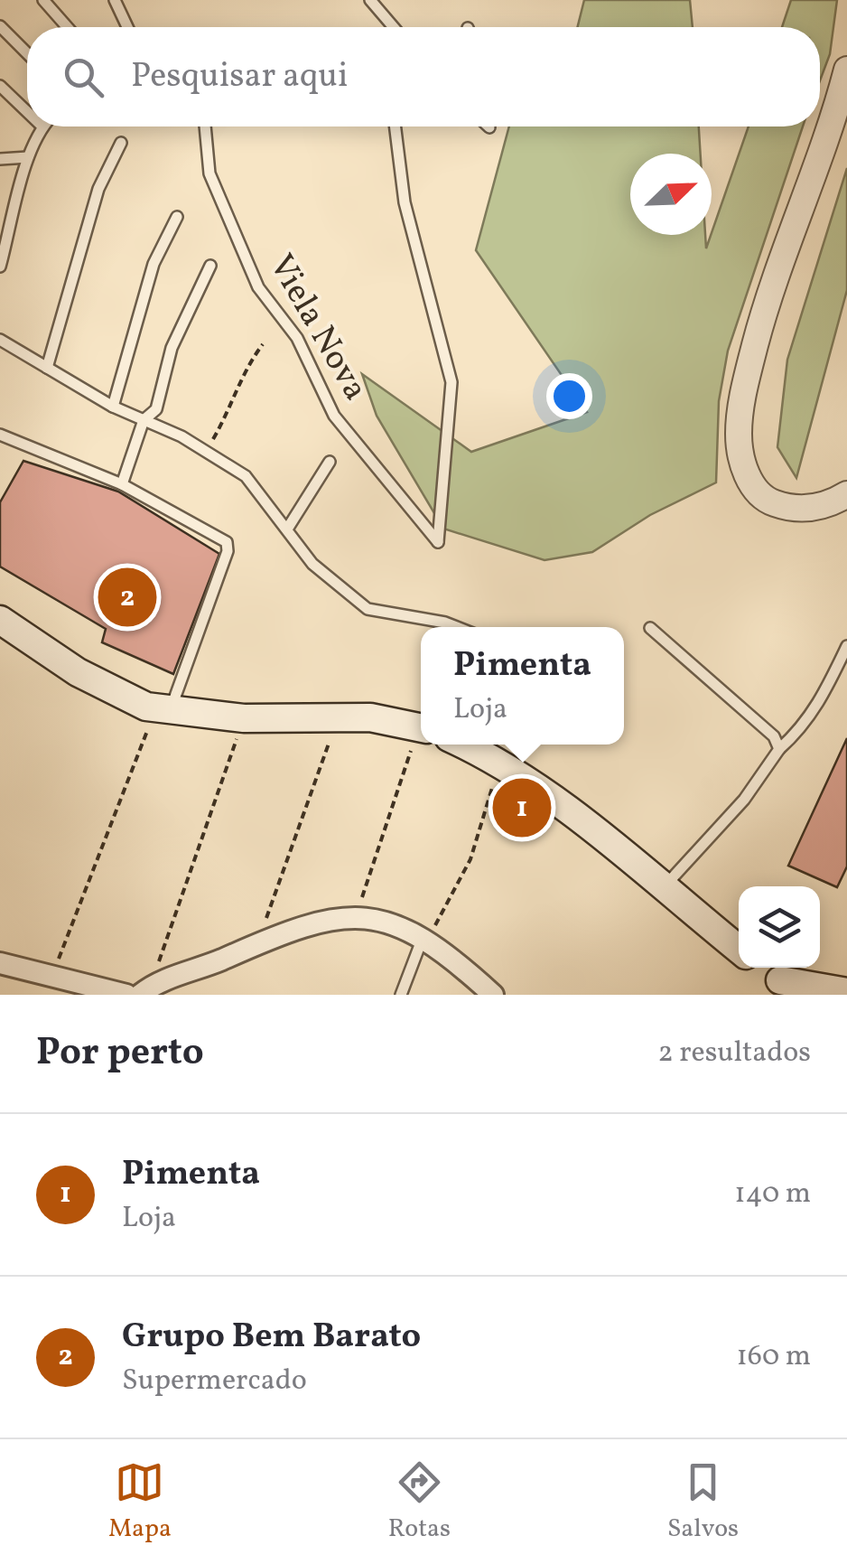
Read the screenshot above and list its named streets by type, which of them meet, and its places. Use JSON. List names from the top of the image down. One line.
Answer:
{"streets":{"lane":["Viela Nova"]},"north":"top right","page":{"search":"Pesquisar aqui","pins":["2","1"],"popup":["Pimenta","Loja"],"heading":["Por perto","2 resultados"],"list":[{"mark":"1","name":"Pimenta","note":"Loja","value":"140 m"},{"mark":"2","name":"Grupo Bem Barato","note":"Supermercado","value":"160 m"}],"nav":["Mapa","Rotas","Salvos"]}}
